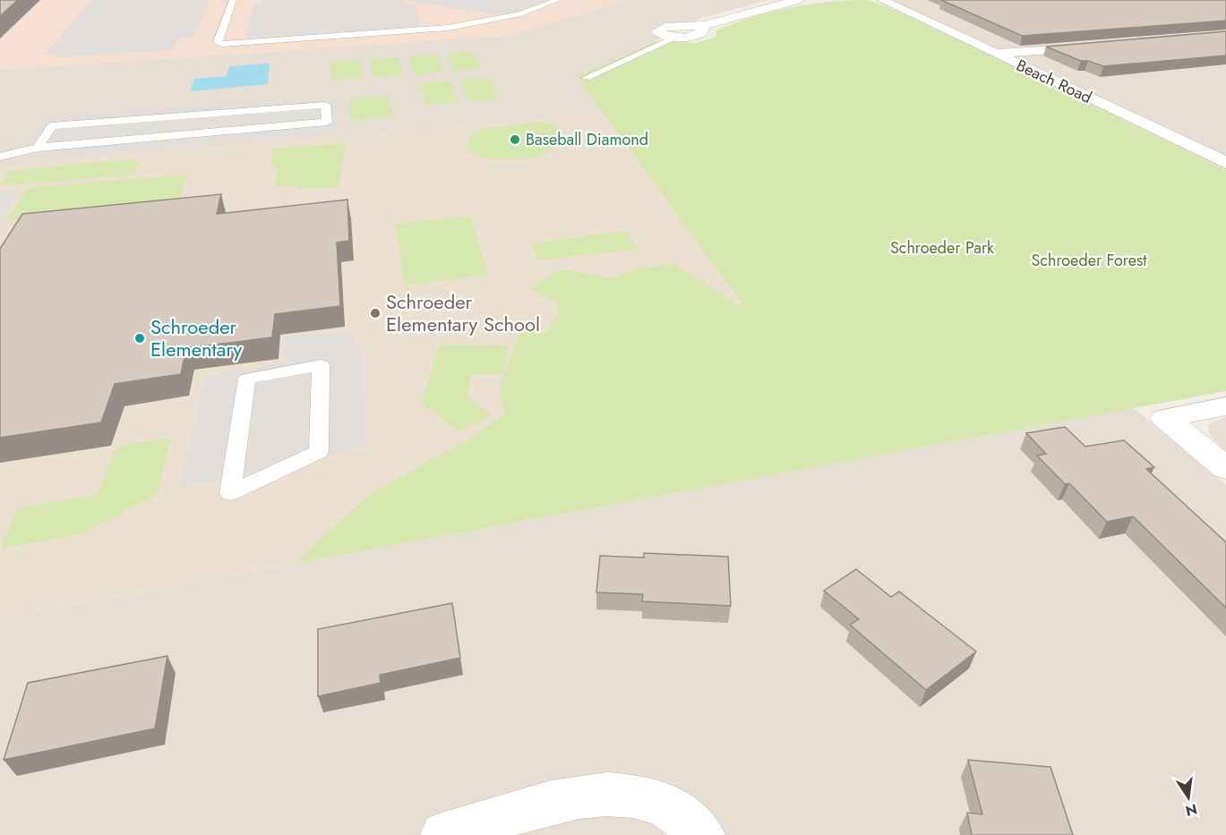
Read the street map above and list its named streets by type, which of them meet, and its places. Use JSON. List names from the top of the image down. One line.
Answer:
{"streets":{"street":["Beach Road"]},"parks":["Schroeder Park","Schroeder Forest"],"places":["Baseball Diamond","Schroeder Elementary School","Schroeder Elementary"],"north":"bottom"}
